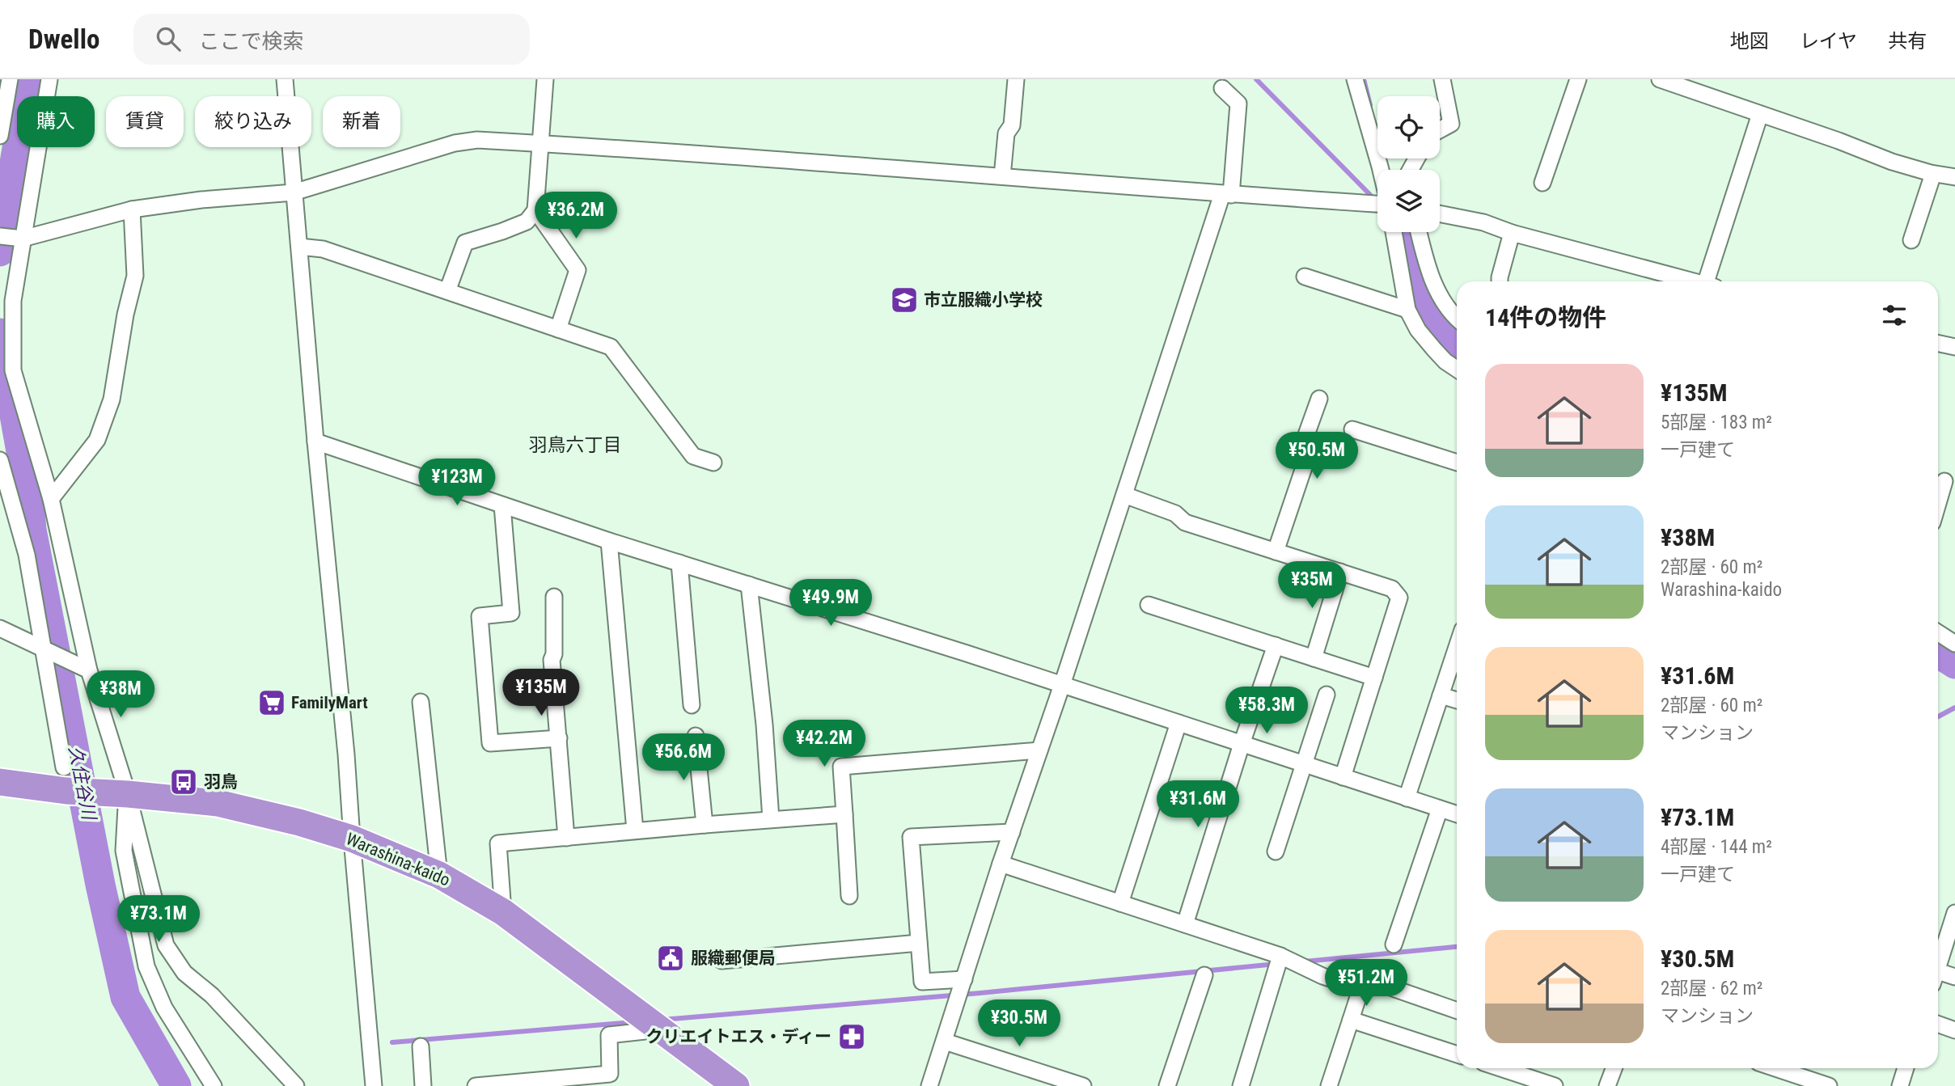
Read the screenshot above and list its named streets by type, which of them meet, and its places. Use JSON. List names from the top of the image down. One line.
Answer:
{"streets":{"highway":["Warashina-kaido"]},"districts":["羽鳥六丁目"],"water":["久住谷川"],"places":{"school or university":["市立服織小学校"],"supermarket":["FamilyMart"],"bus stop":["羽鳥"],"public building":["服織郵便局"],"pharmacy":["クリエイトエス・ディー"]},"page":{"header":"Dwello","search":"ここで検索","nav":["地図","レイヤ","共有"],"chip":["購入","賃貸","絞り込み","新着"],"price":["¥36.2M","¥50.5M","¥123M","¥35M","¥49.9M","¥135M","¥38M","¥58.3M","¥42.2M","¥56.6M","¥31.6M","¥73.1M","¥51.2M","¥30.5M"],"heading":"14件の物件","list":[{"name":"¥135M","note":"5部屋 · 183 m² · 一戸建て"},{"name":"¥38M","note":"2部屋 · 60 m² · Warashina-kaido"},{"name":"¥31.6M","note":"2部屋 · 60 m² · マンション"},{"name":"¥73.1M","note":"4部屋 · 144 m² · 一戸建て"},{"name":"¥30.5M","note":"2部屋 · 62 m² · マンション"}]}}
